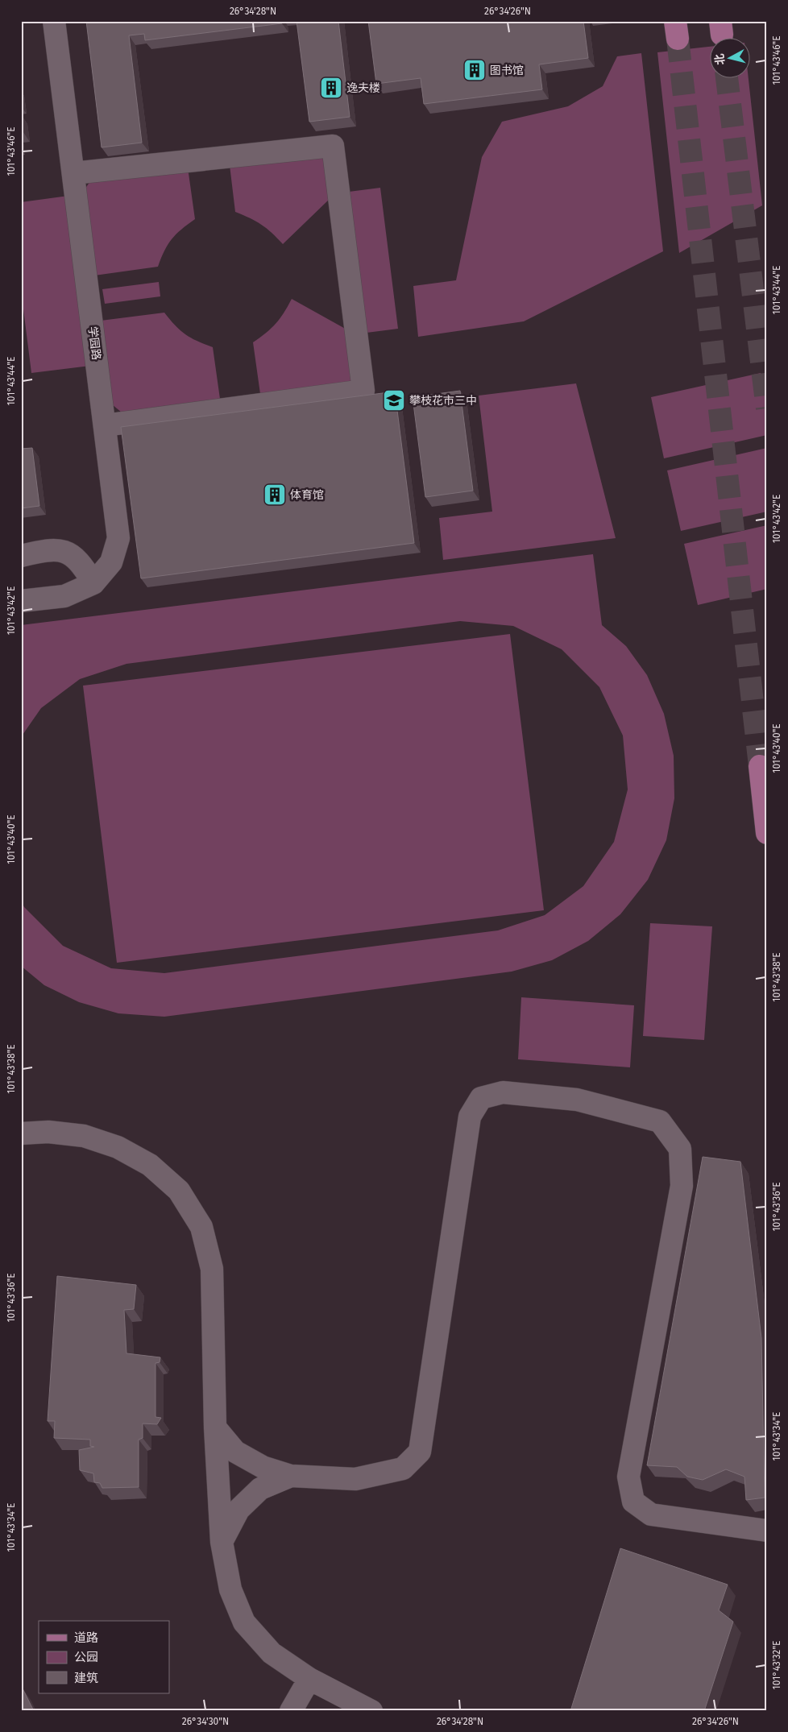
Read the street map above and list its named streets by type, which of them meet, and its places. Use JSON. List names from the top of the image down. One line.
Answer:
{"streets":{"street":["学园路"]},"places":{"building":["图书馆","逸夫楼","体育馆"],"school or university":["攀枝花市三中"]},"legend":["道路","公园","建筑"],"north":"left","coordinates":["26°34'28\"N","26°34'26\"N","101°43'46\"E","101°43'44\"E","101°43'42\"E","101°43'40\"E","101°43'38\"E","101°43'36\"E","101°43'34\"E","101°43'32\"E","26°34'30\"N"]}
